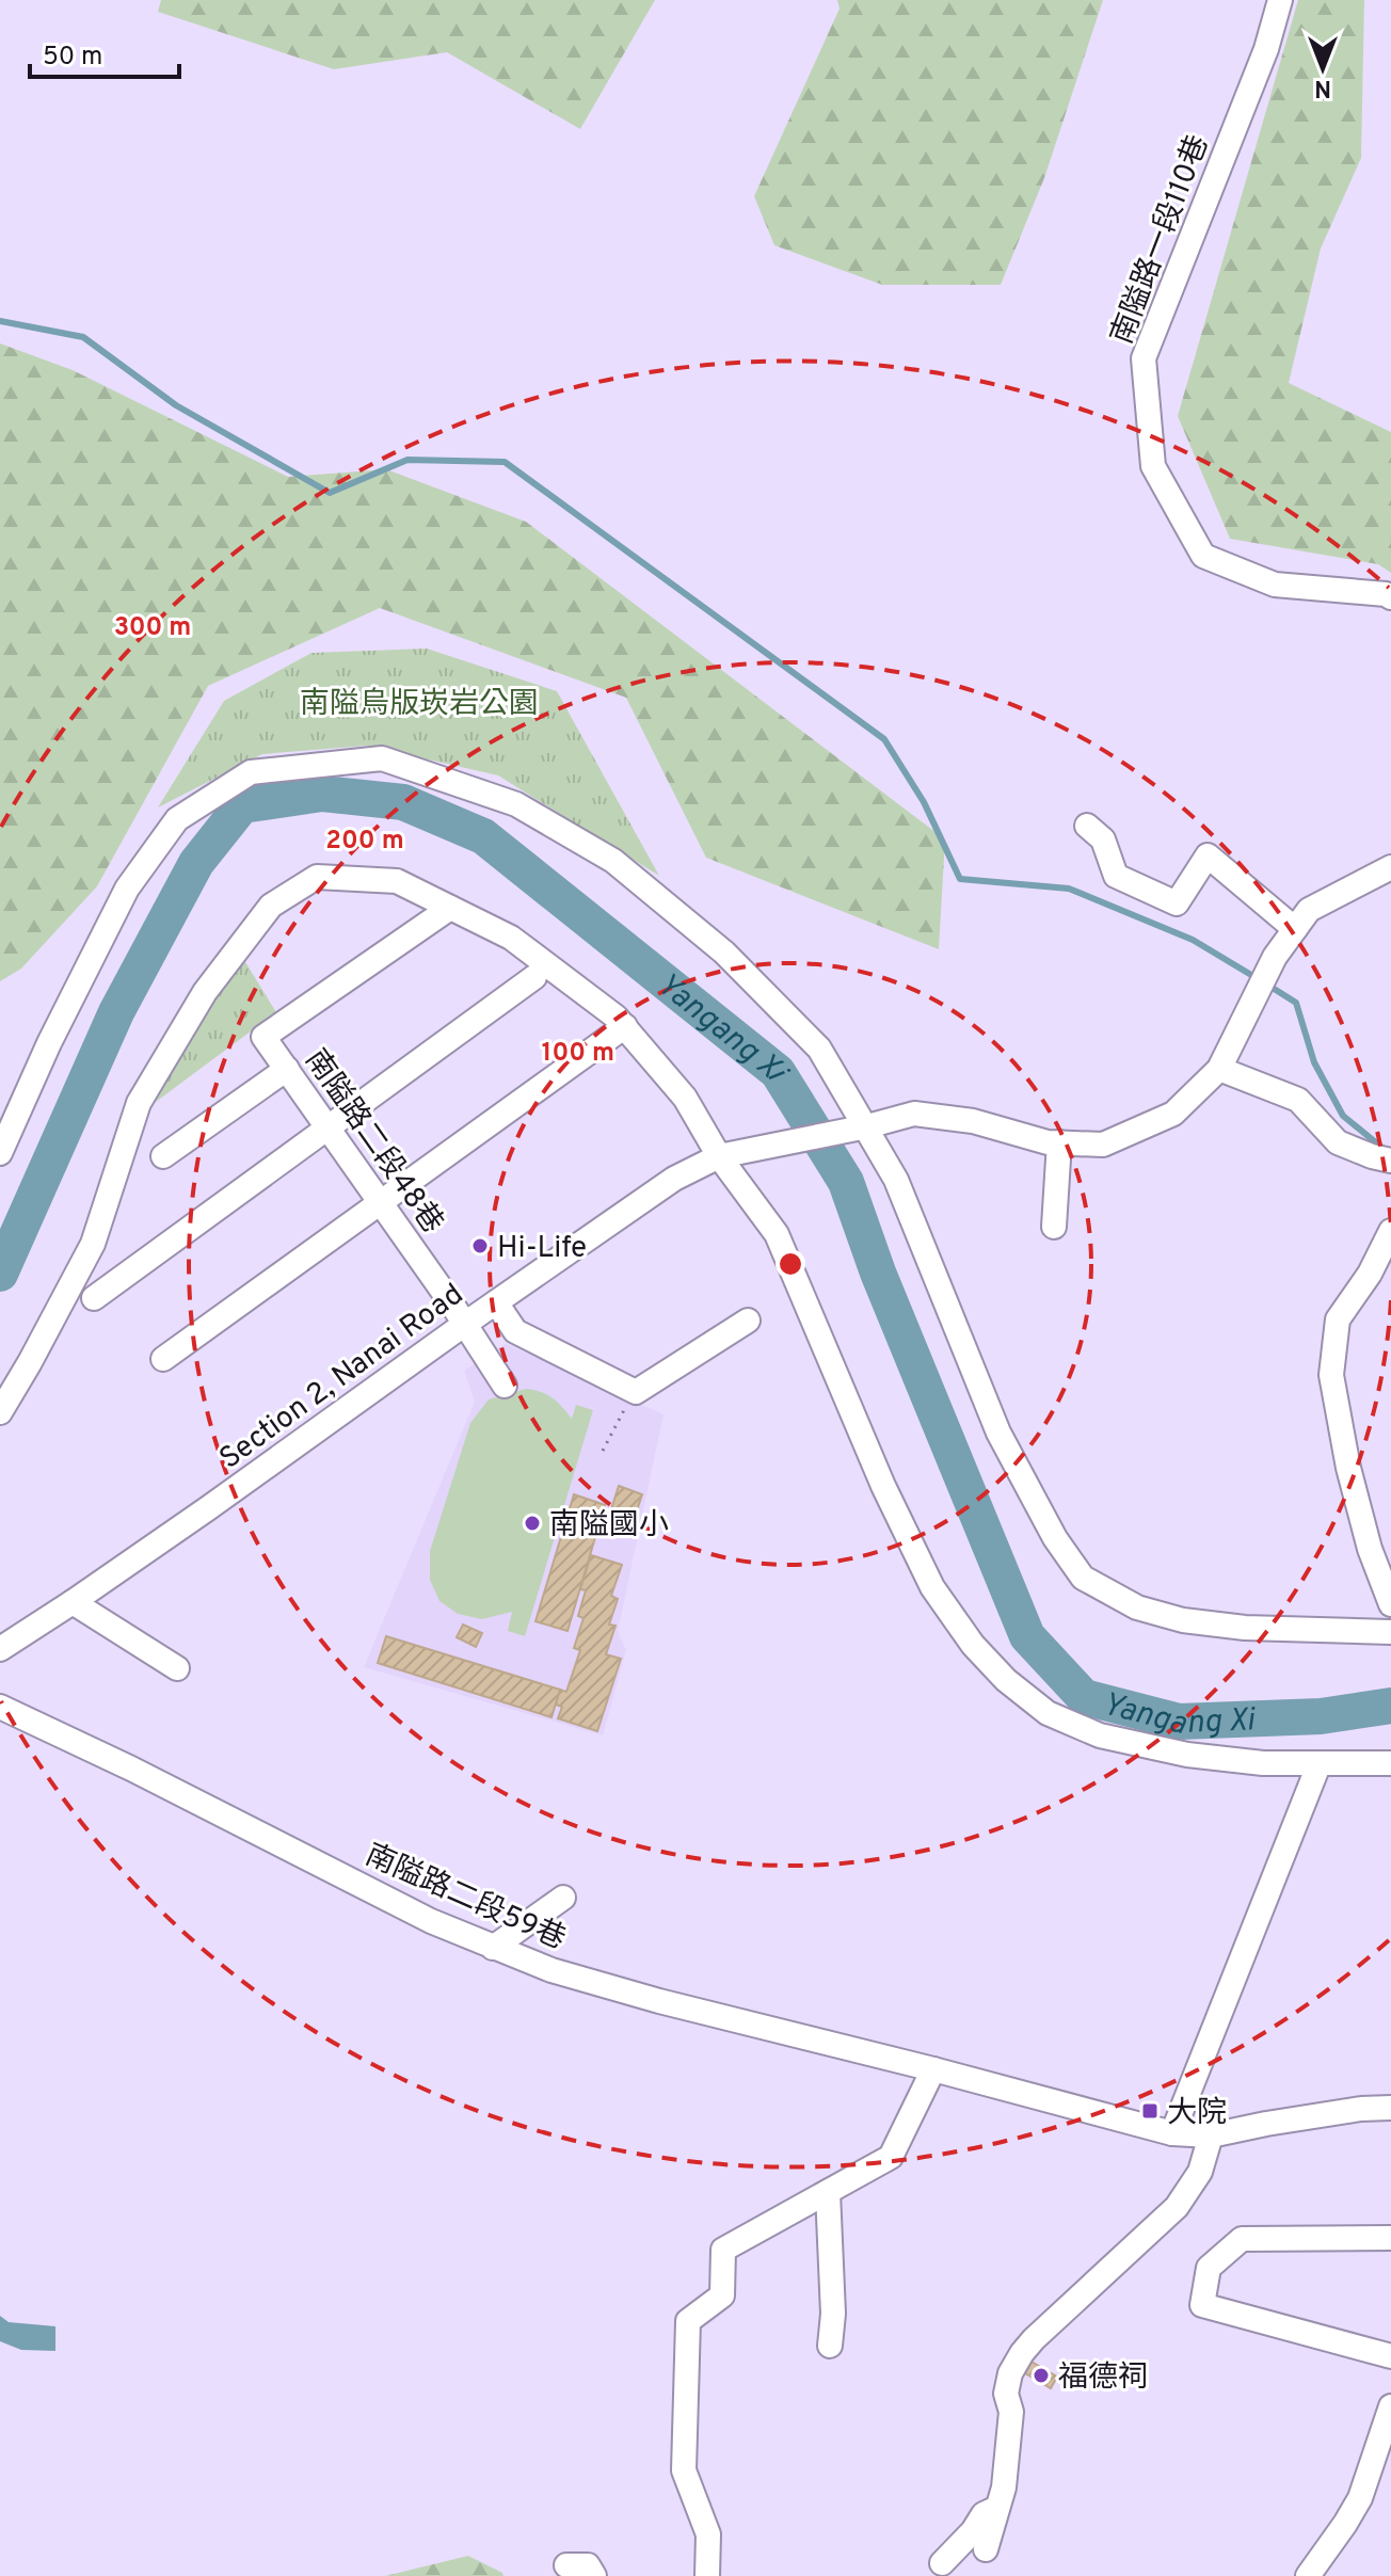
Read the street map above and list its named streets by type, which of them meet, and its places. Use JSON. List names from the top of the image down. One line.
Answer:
{"streets":{"street":["南隘路一段110巷","南隘路二段48巷","Section 2, Nanai Road","南隘路二段59巷"]},"crossings":[["南隘路二段48巷","Section 2, Nanai Road"]],"water":["Yangang Xi"],"parks":["南隘烏版崁岩公園"],"places":{"other":["Hi-Life","南隘國小","福德祠"],"transit":["大院"]},"scale_bar":"50 m","north":"bottom","rings":["300 m","200 m","100 m"]}
